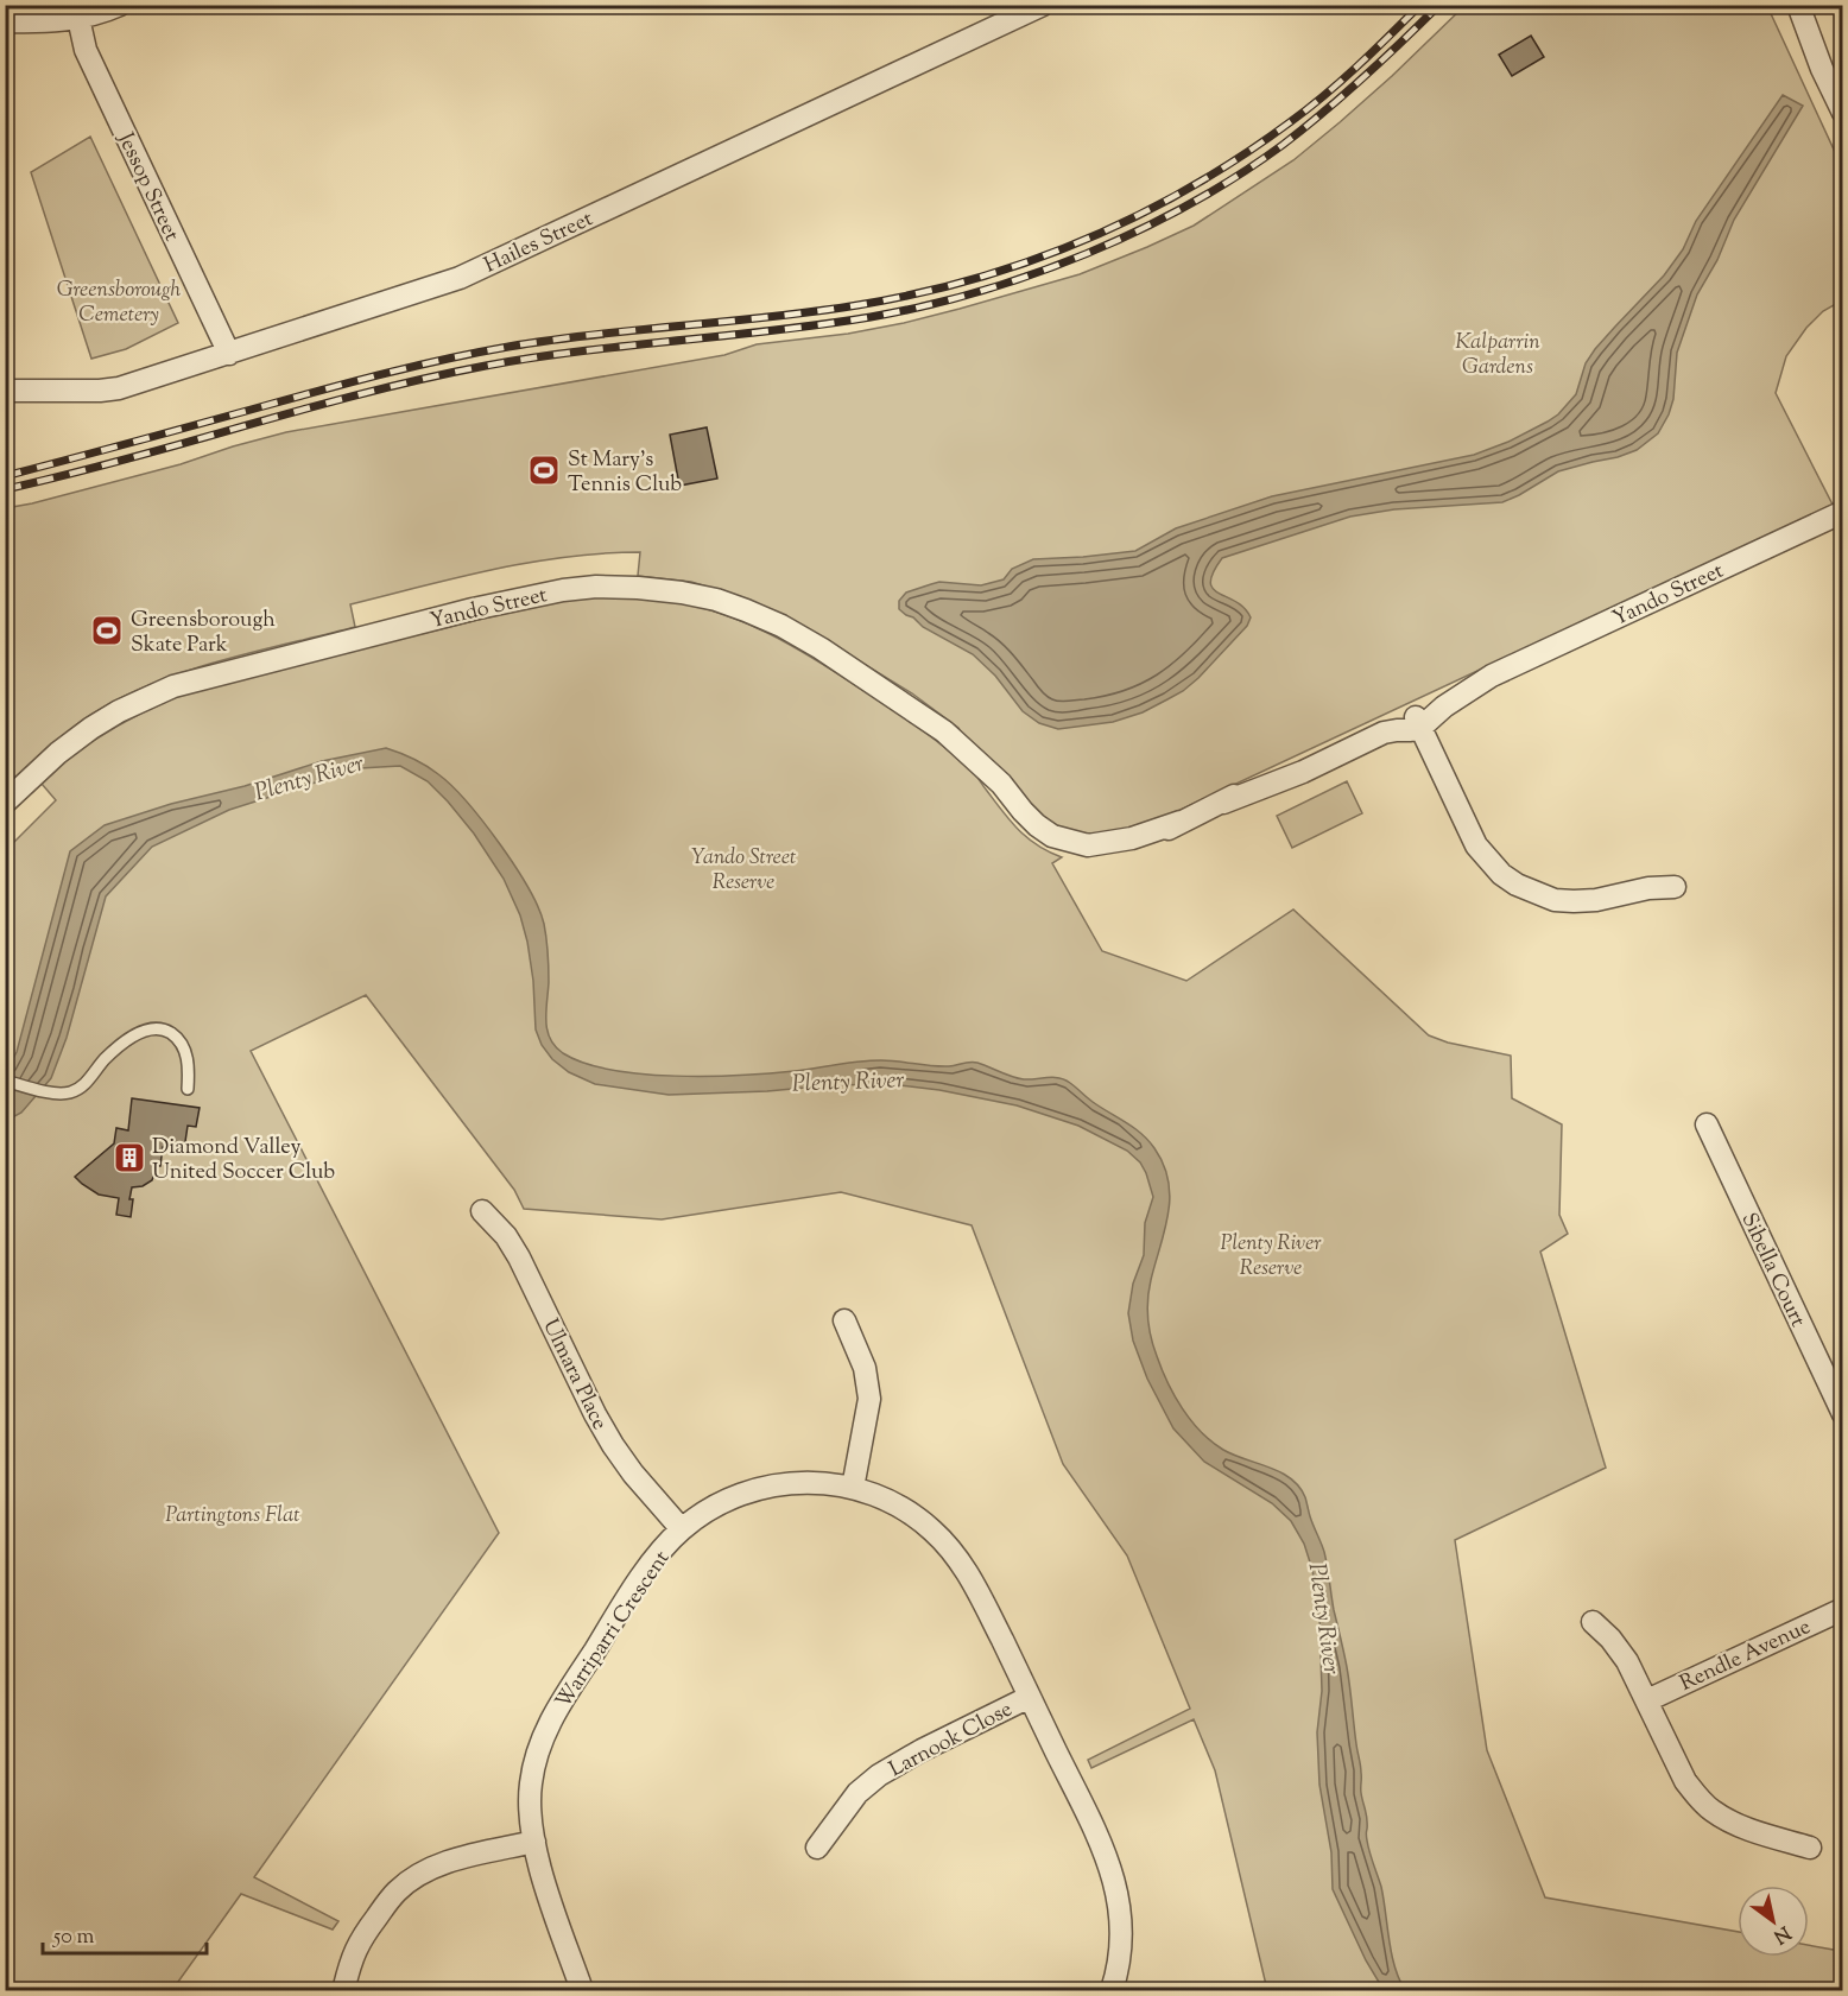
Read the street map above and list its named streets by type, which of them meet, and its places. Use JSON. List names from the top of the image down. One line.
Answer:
{"streets":{"street":["Jessop Street","Hailes Street","Yando Street","Sibella Court","Ulmara Place","Warriparri Crescent","Rendle Avenue","Larnook Close"]},"crossings":[["Jessop Street","Hailes Street"],["Ulmara Place","Warriparri Crescent"],["Warriparri Crescent","Larnook Close"]],"water":["Plenty River"],"parks":["Greensborough Cemetery","Kalparrin Gardens","Yando Street Reserve","Plenty River Reserve","Partingtons Flat"],"places":{"sports":["St Mary's Tennis Club","Greensborough Skate Park"],"building":["Diamond Valley United Soccer Club"]},"scale_bar":"50 m","north":"bottom right"}
